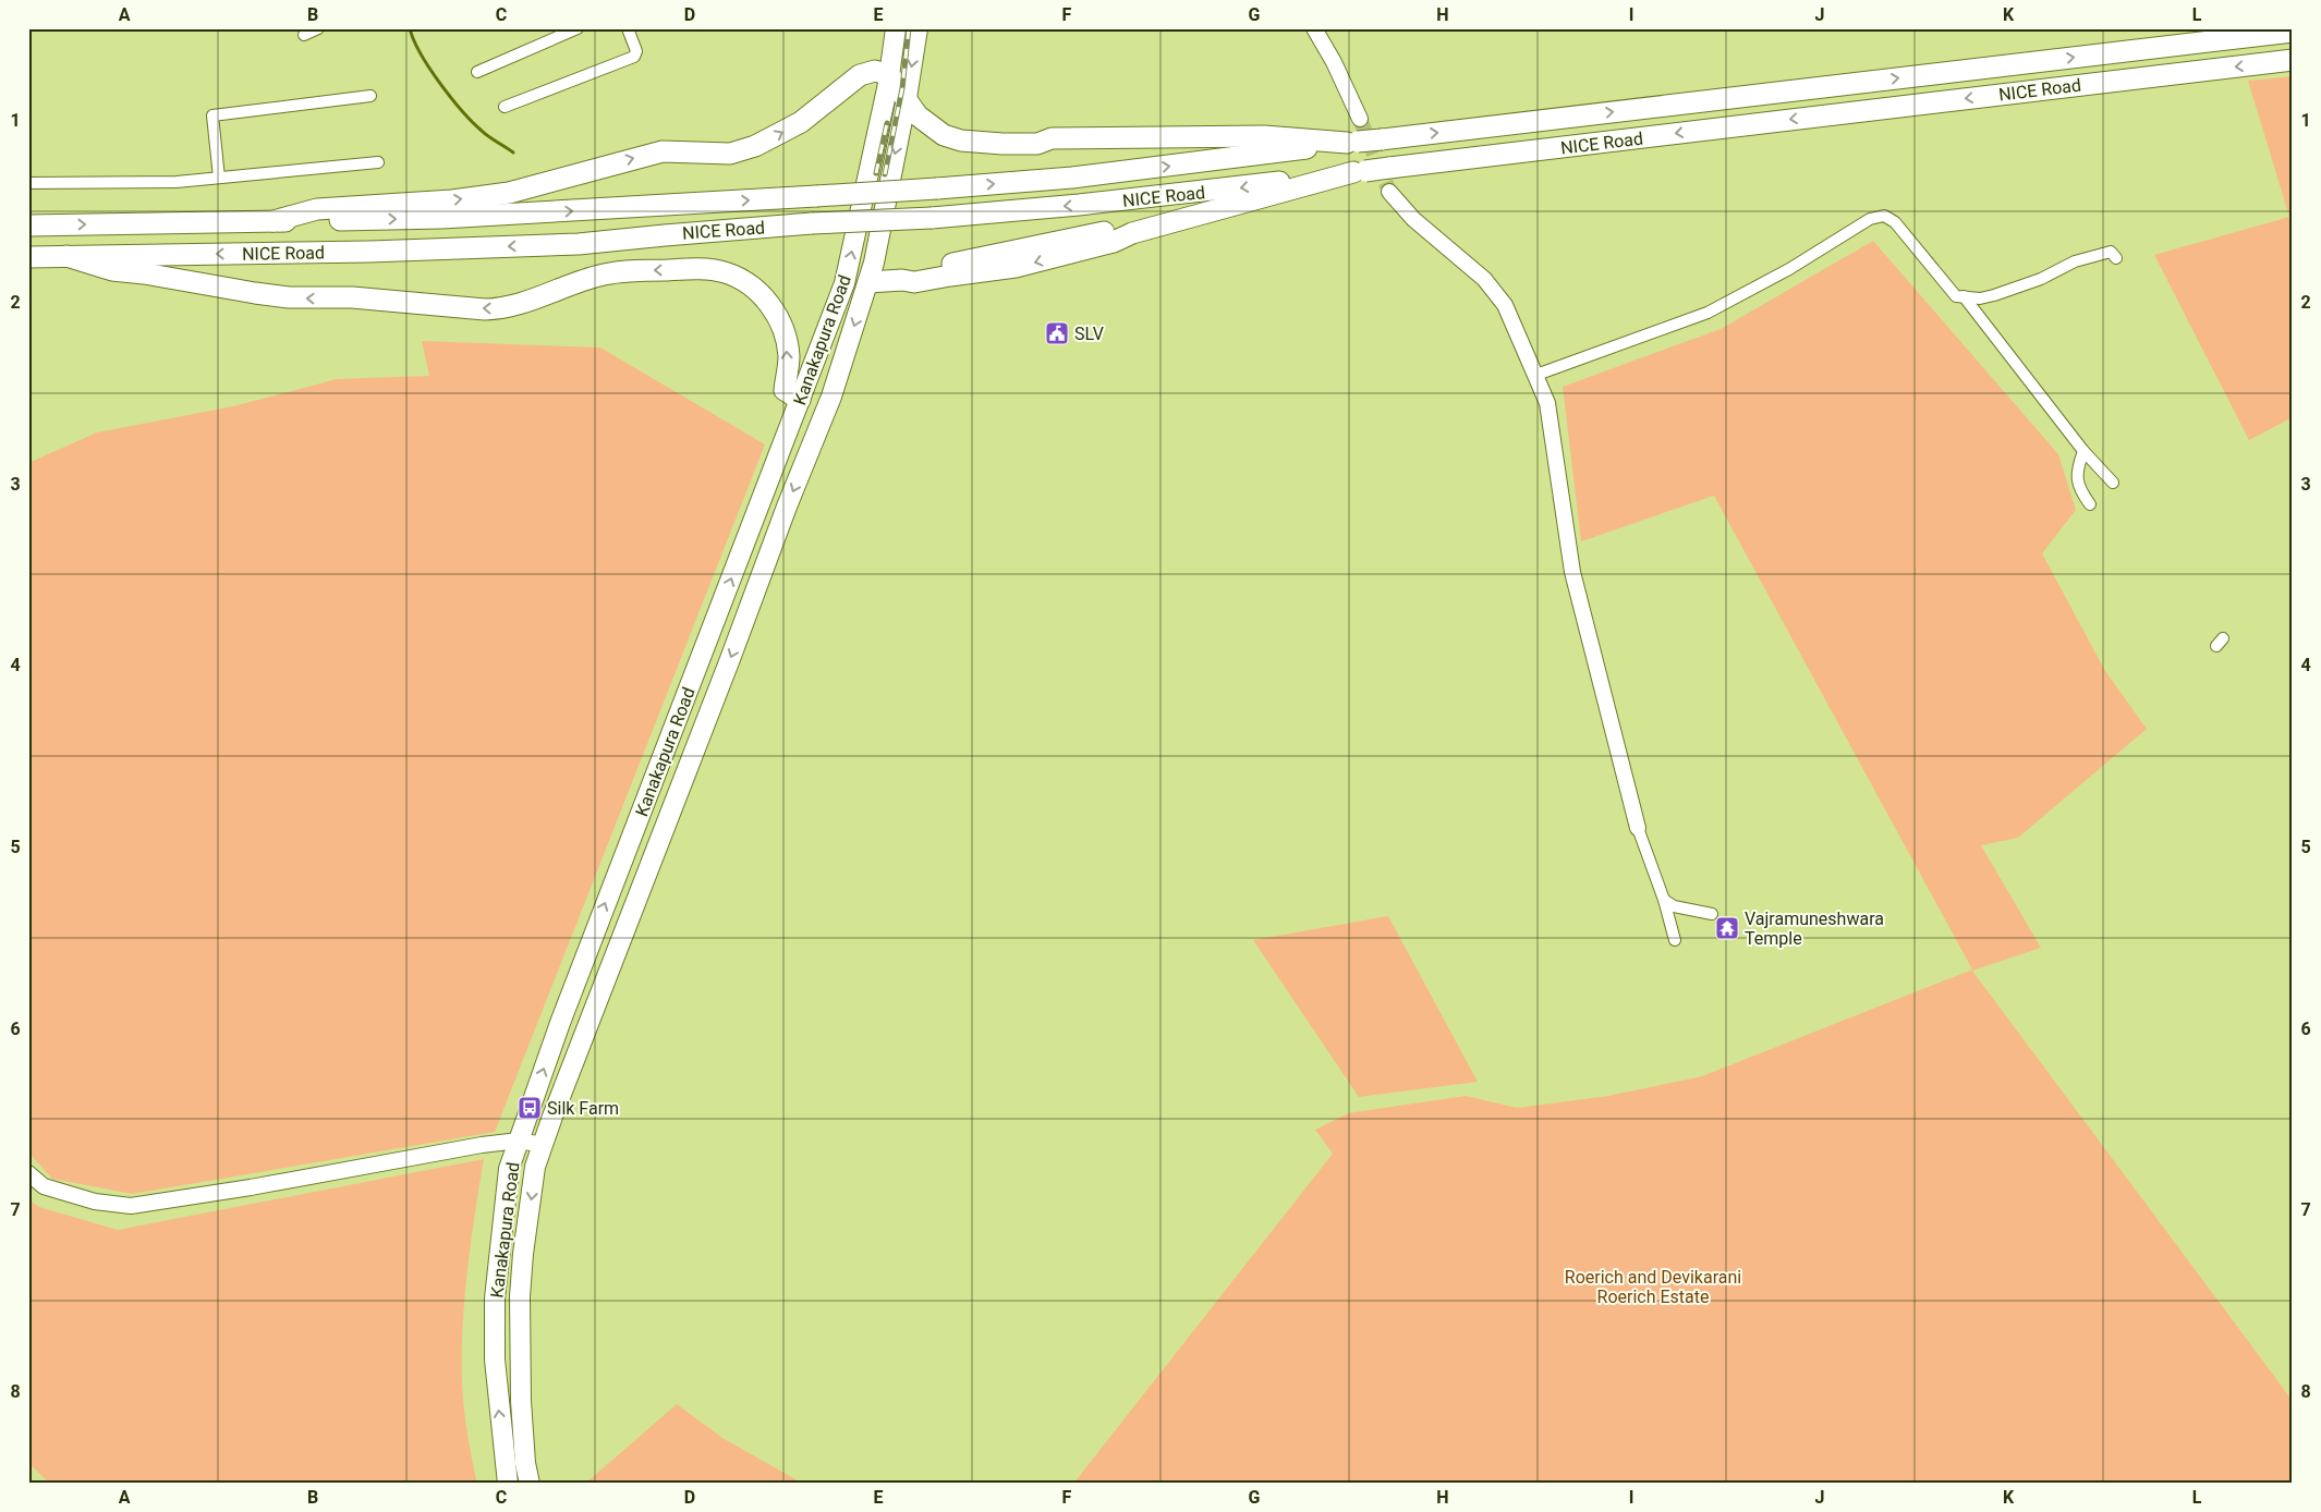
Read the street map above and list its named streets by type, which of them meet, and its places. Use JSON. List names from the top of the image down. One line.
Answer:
{"streets":{"highway":["NICE Road","Kanakapura Road"]},"parks":["Roerich and Devikarani Roerich Estate"],"places":{"public building":["SLV"],"temple":["Vajramuneshwara Temple"],"bus stop":["Silk Farm"]},"grid":{"columns":["A","B","C","D","E","F","G","H","I","J","K","L"],"rows":["1","2","3","4","5","6","7","8"]}}
